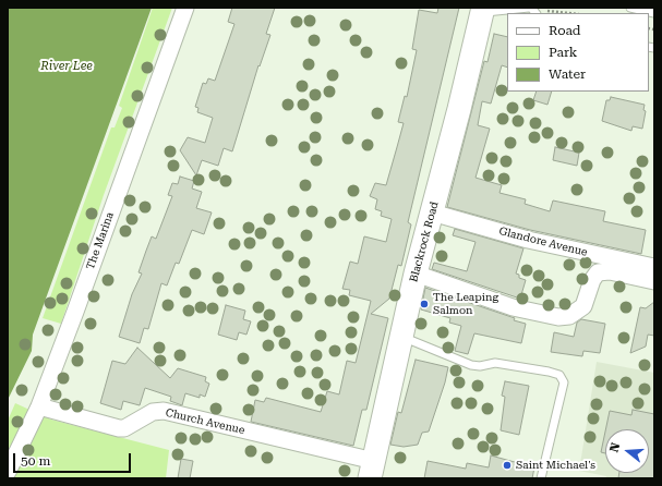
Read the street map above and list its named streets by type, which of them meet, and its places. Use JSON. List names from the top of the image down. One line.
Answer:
{"streets":{"main road":["Blackrock Road"],"street":["The Marina","Glandore Avenue","Church Avenue"]},"crossings":[["The Marina","Church Avenue"],["Blackrock Road","Glandore Avenue"],["Blackrock Road","Church Avenue"]],"water":["River Lee"],"places":["The Leaping Salmon","Saint Michael's"],"legend":["Road","Park","Water"],"scale_bar":"50 m","north":"left"}
